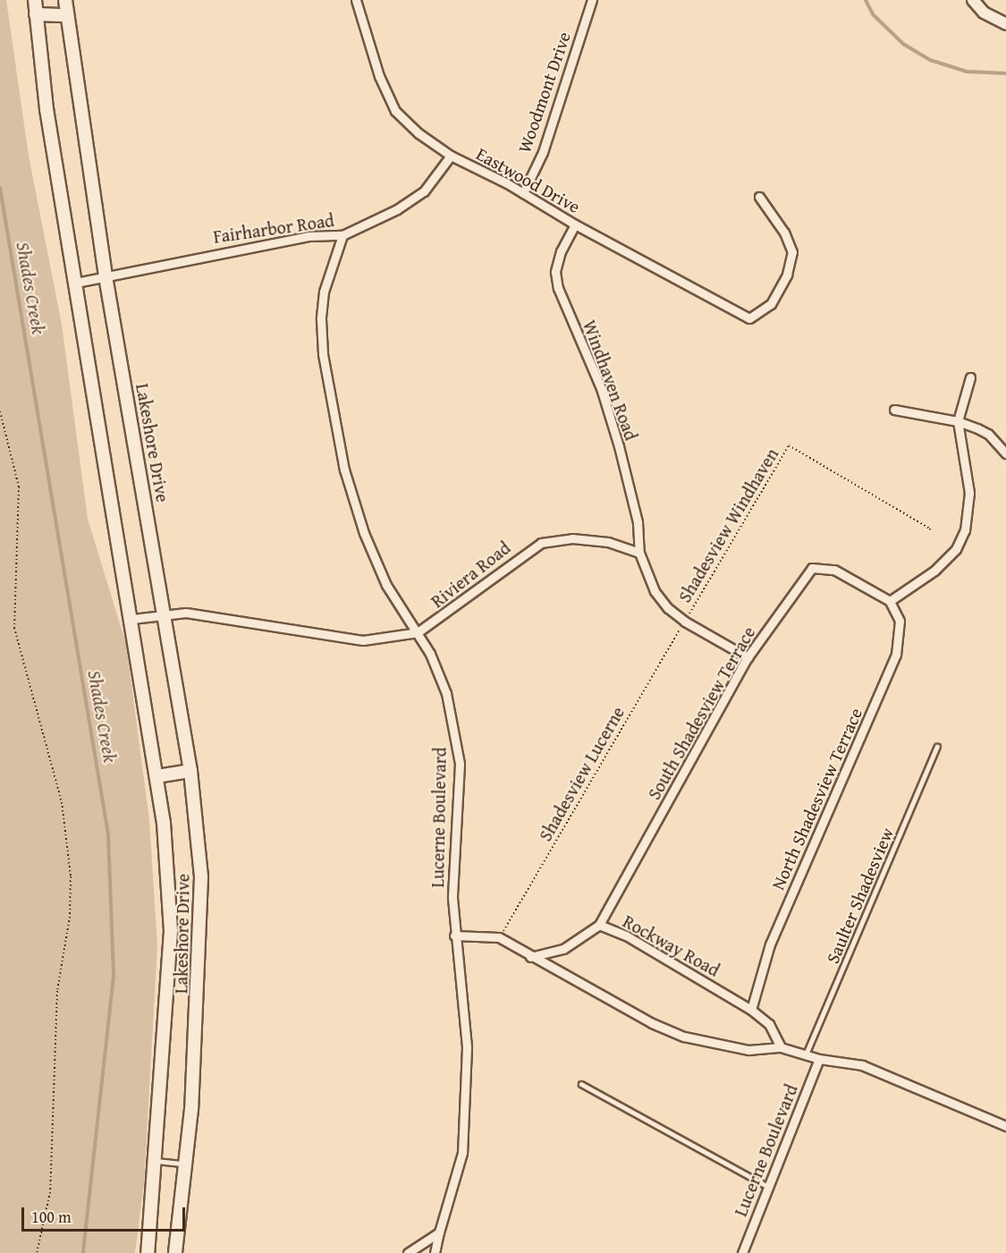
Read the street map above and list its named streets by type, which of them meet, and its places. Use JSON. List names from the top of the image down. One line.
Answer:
{"streets":{"main road":["Lakeshore Drive"],"street":["Woodmont Drive","Eastwood Drive","Fairharbor Road","Windhaven Road","Riviera Road","South Shadesview Terrace","North Shadesview Terrace","Lucerne Boulevard","Rockway Road"],"lane":["Saulter Shadesview"],"path":["Shadesview Windhaven","Shadesview Lucerne"]},"crossings":[["Woodmont Drive","Eastwood Drive"],["Eastwood Drive","Fairharbor Road"],["Eastwood Drive","Windhaven Road"],["Fairharbor Road","Lakeshore Drive"],["Fairharbor Road","Lucerne Boulevard"],["Windhaven Road","Riviera Road"],["Lakeshore Drive","Riviera Road"],["Shadesview Windhaven","Shadesview Lucerne"],["Riviera Road","Lucerne Boulevard"],["South Shadesview Terrace","North Shadesview Terrace"],["South Shadesview Terrace","Rockway Road"],["North Shadesview Terrace","Rockway Road"]],"water":["Shades Creek"],"scale_bar":"100 m"}
